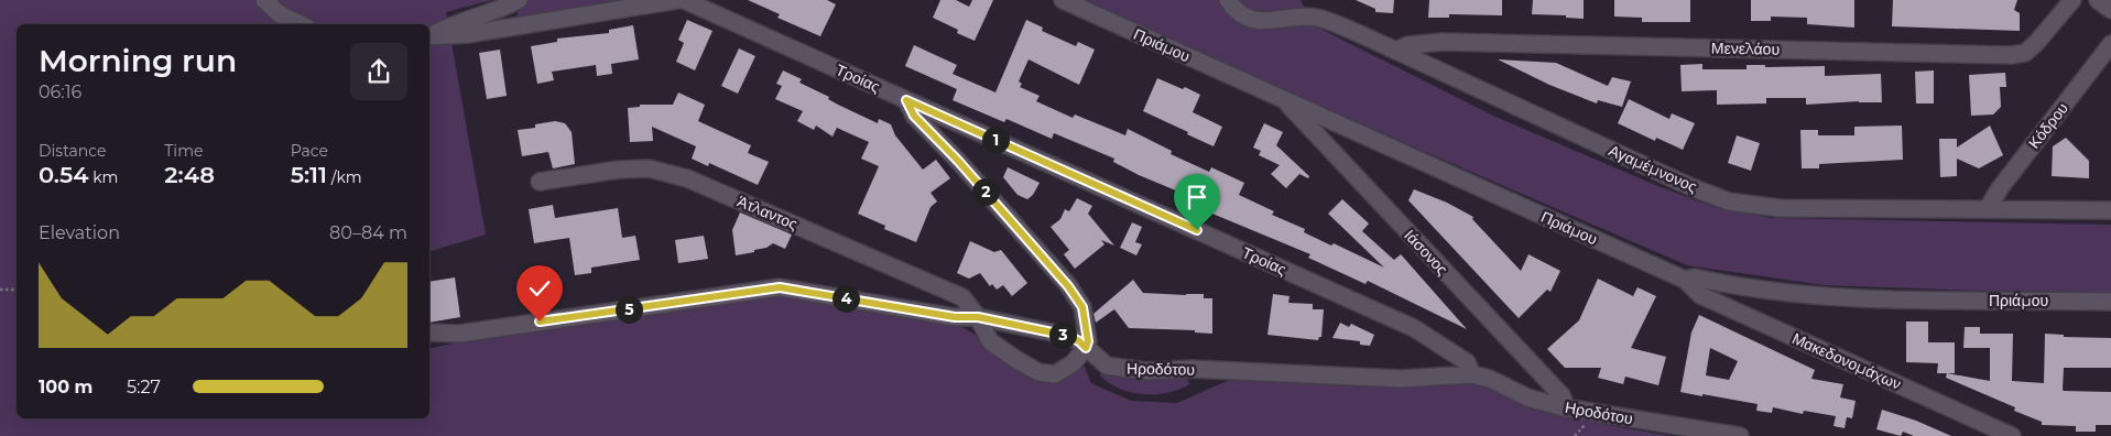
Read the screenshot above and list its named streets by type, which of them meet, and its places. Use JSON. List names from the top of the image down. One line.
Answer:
{"streets":{"street":["Πριάμου","Μενελάου","Τροίας","Κόδρου","Αγαμέμνονος","Άτλαντος","Ιάσονος","Μακεδονομάχων","Ηροδότου"]},"crossings":[["Πριάμου","Ιάσονος"],["Πριάμου","Μακεδονομάχων"],["Μενελάου","Αγαμέμνονος"],["Τροίας","Ηροδότου"],["Κόδρου","Αγαμέμνονος"],["Άτλαντος","Ηροδότου"],["Ιάσονος","Ηροδότου"]],"page":{"heading":["Morning run","06:16"],"stats":[["Distance","0.54 km"],["Time","2:48"],["Pace","5:11 /km"]],"pins":["1","2","4","5","3"],"chart":["Elevation","80–84 m"],"list":[{"name":"100 m","note":"5:27"}]}}
